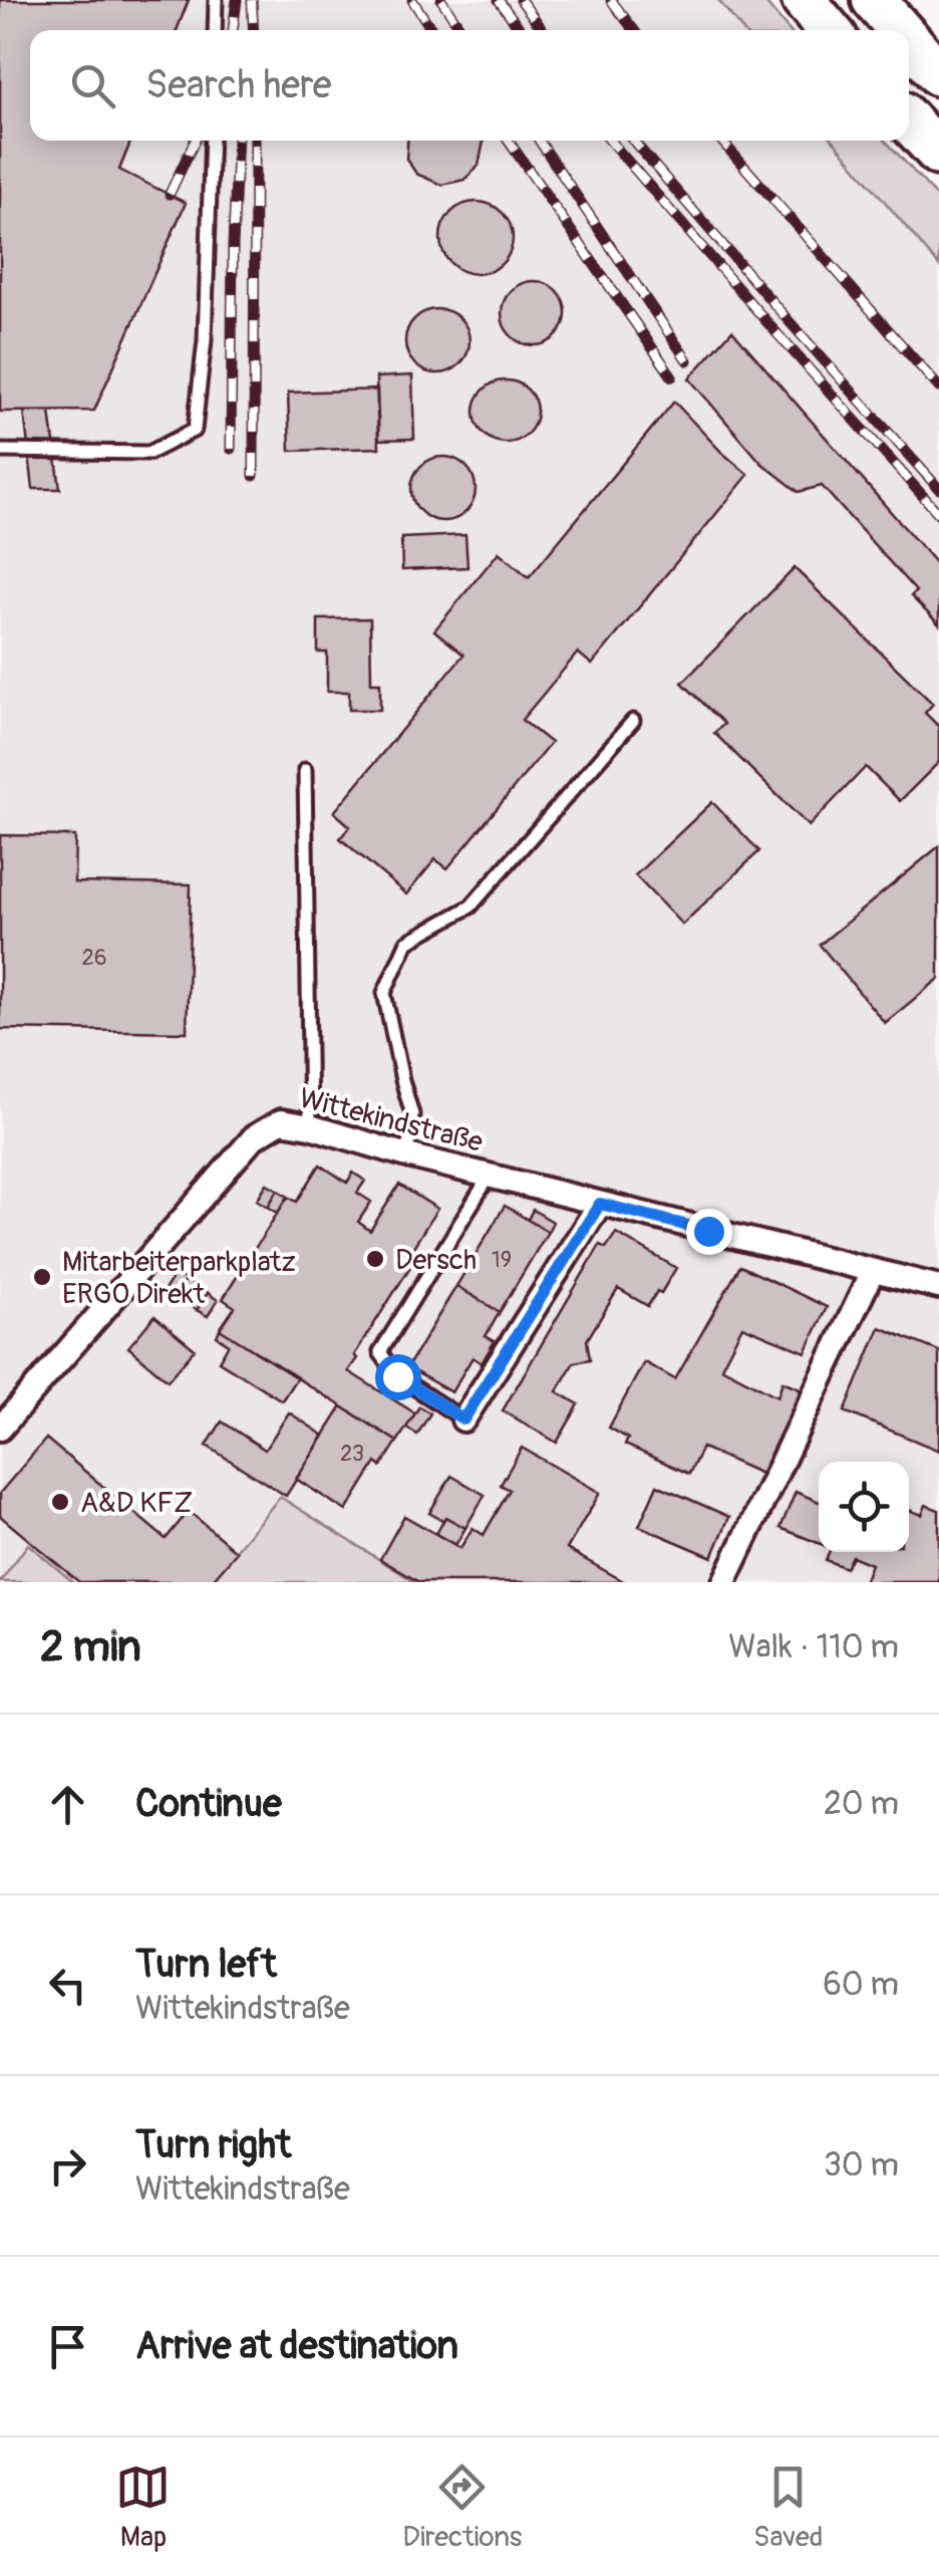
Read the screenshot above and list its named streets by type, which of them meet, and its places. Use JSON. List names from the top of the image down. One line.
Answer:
{"streets":{"street":["Wittekindstraße"]},"places":["Dersch","Mitarbeiterparkplatz ERGO Direkt","A&D KFZ"],"house_numbers":["26","19","23"],"page":{"search":"Search here","heading":["2 min","Walk · 110 m"],"list":[["Continue","20 m"],["Turn left","Wittekindstraße","60 m"],["Turn right","Wittekindstraße","30 m"],"Arrive at destination"],"nav":["Map","Directions","Saved"]}}
